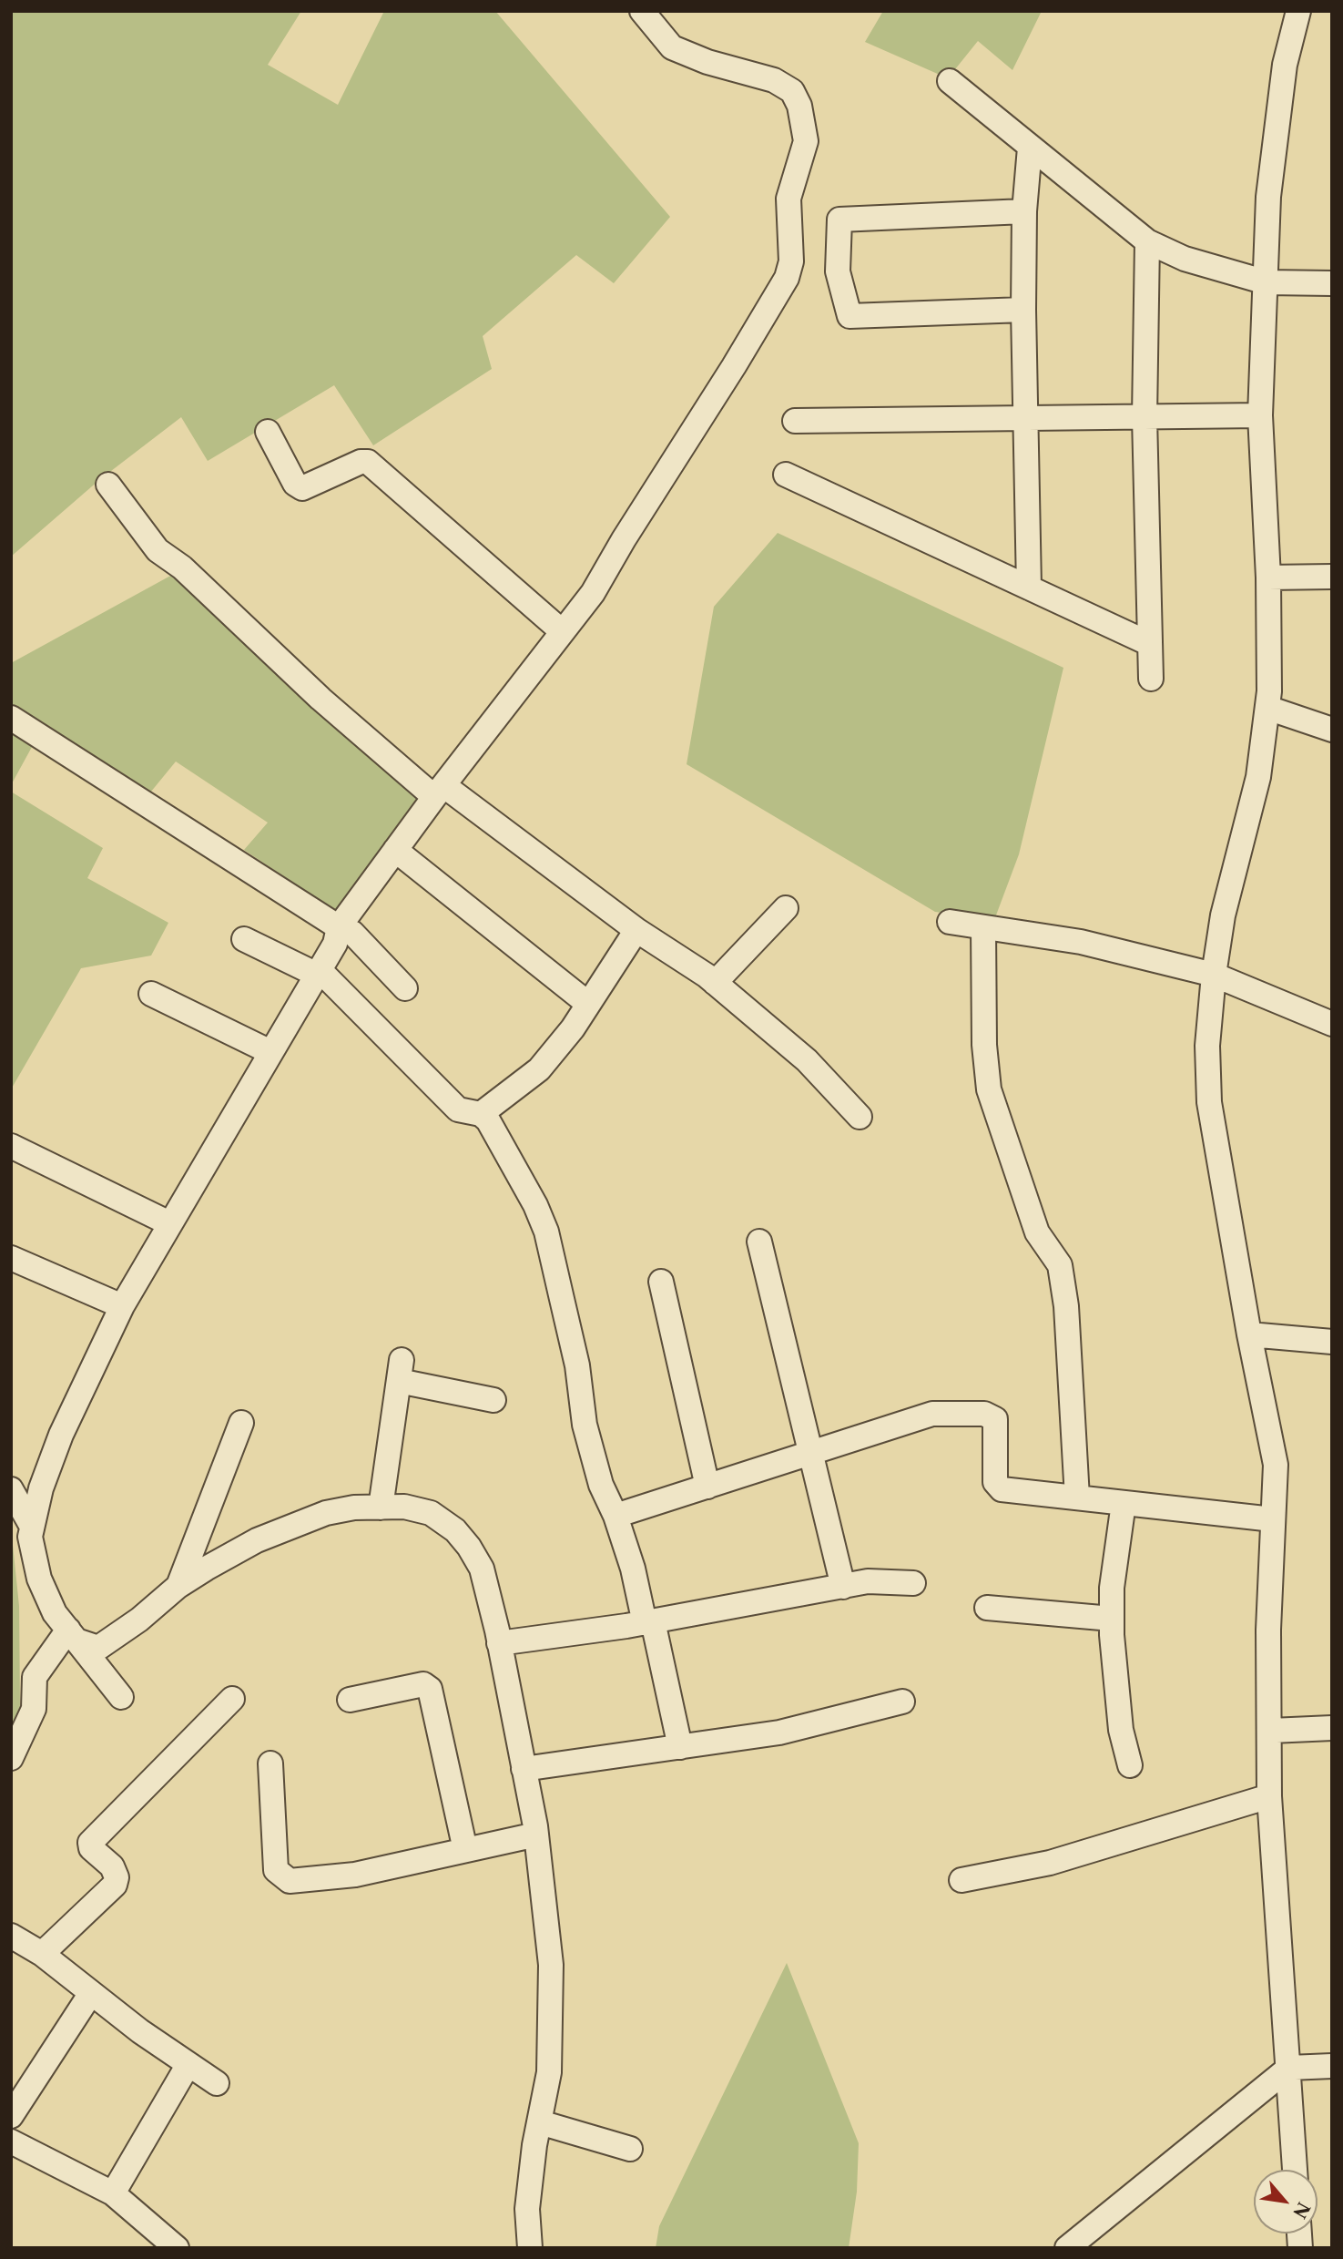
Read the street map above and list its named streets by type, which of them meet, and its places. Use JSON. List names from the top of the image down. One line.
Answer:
{"north":"bottom right"}
